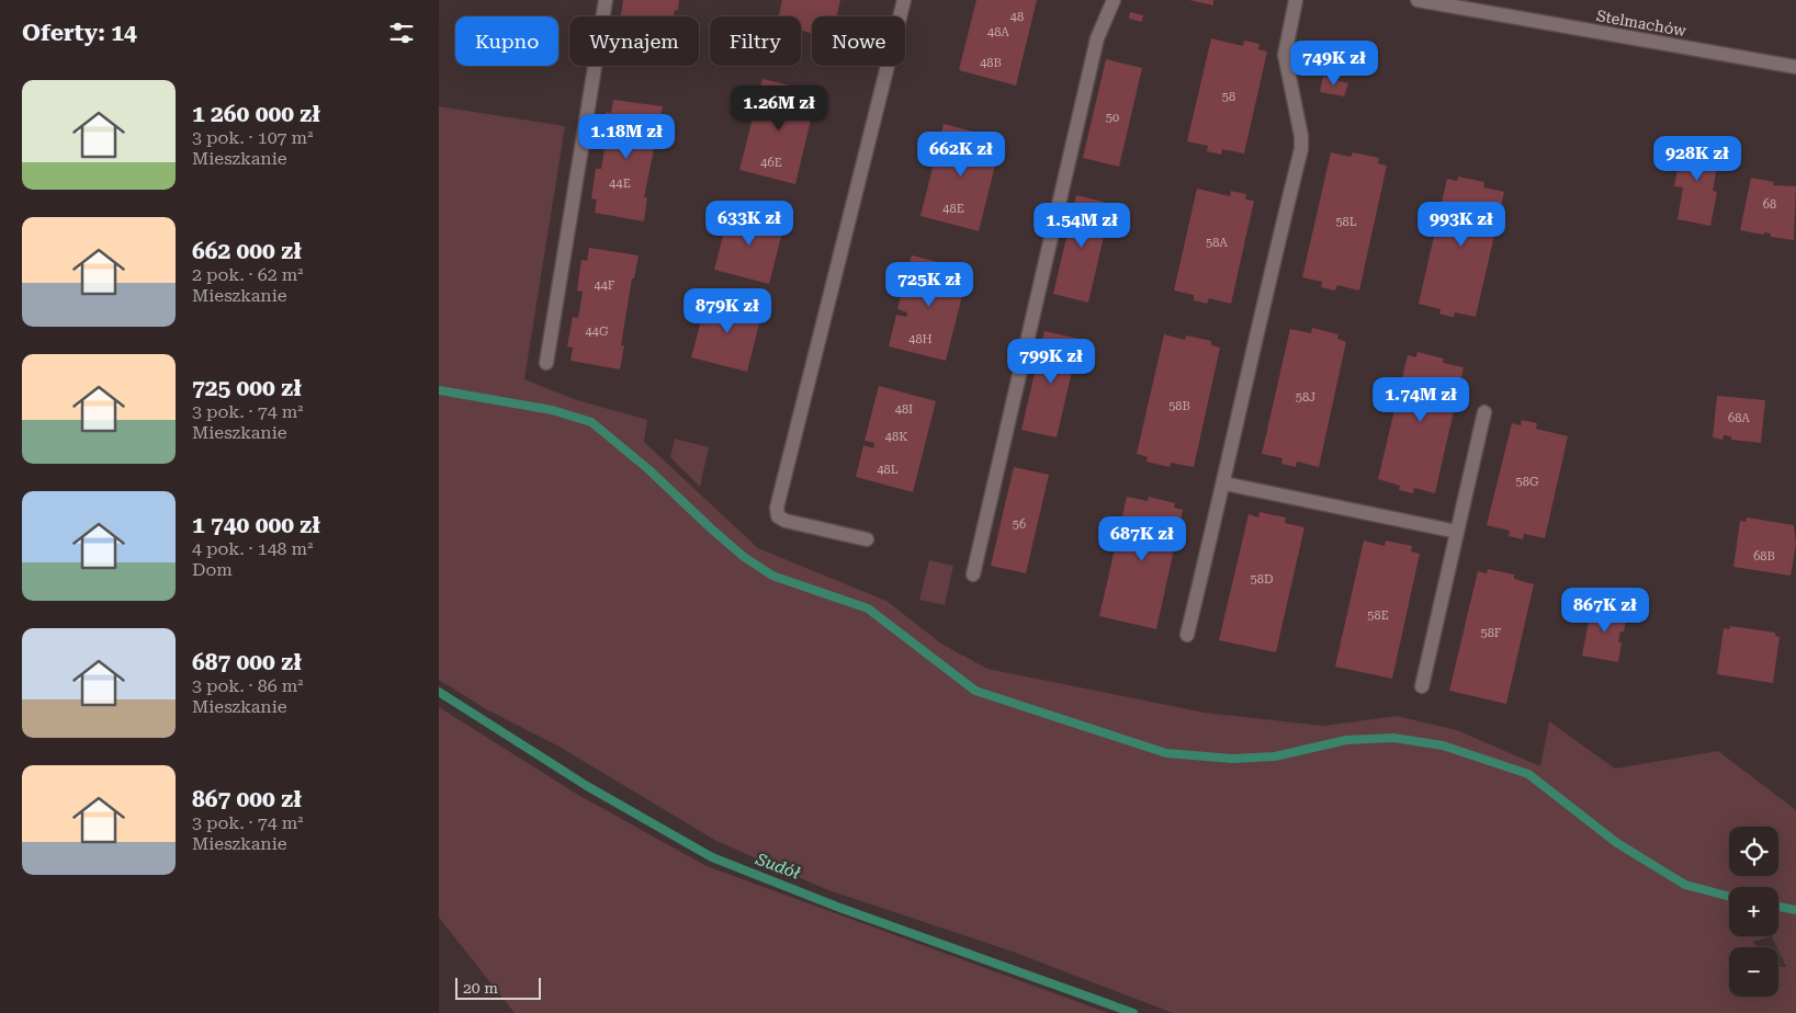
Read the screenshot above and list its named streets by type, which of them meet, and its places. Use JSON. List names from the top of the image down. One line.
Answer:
{"streets":{"street":["Stelmachów"]},"water":["Sudół"],"house_numbers":["48","48A","48B","58","50","46E","44E","68","48E","58L","58A","44F","44G","48H","58J","58B","48I","68A","48K","48L","58G","56","68B","58D","58E","58F"],"scale_bar":"20 m","page":{"heading":"Oferty: 14","chip":["Kupno","Wynajem","Filtry","Nowe"],"price":["749K zł","1.26M zł","1.18M zł","662K zł","928K zł","633K zł","993K zł","1.54M zł","725K zł","879K zł","799K zł","1.74M zł","687K zł","867K zł"],"list":[{"name":"1 260 000 zł","note":"3 pok. · 107 m² · Mieszkanie"},{"name":"662 000 zł","note":"2 pok. · 62 m² · Mieszkanie"},{"name":"725 000 zł","note":"3 pok. · 74 m² · Mieszkanie"},{"name":"1 740 000 zł","note":"4 pok. · 148 m² · Dom"},{"name":"687 000 zł","note":"3 pok. · 86 m² · Mieszkanie"},{"name":"867 000 zł","note":"3 pok. · 74 m² · Mieszkanie"}],"map_buttons":["+","−"],"scale":"20 m"}}
